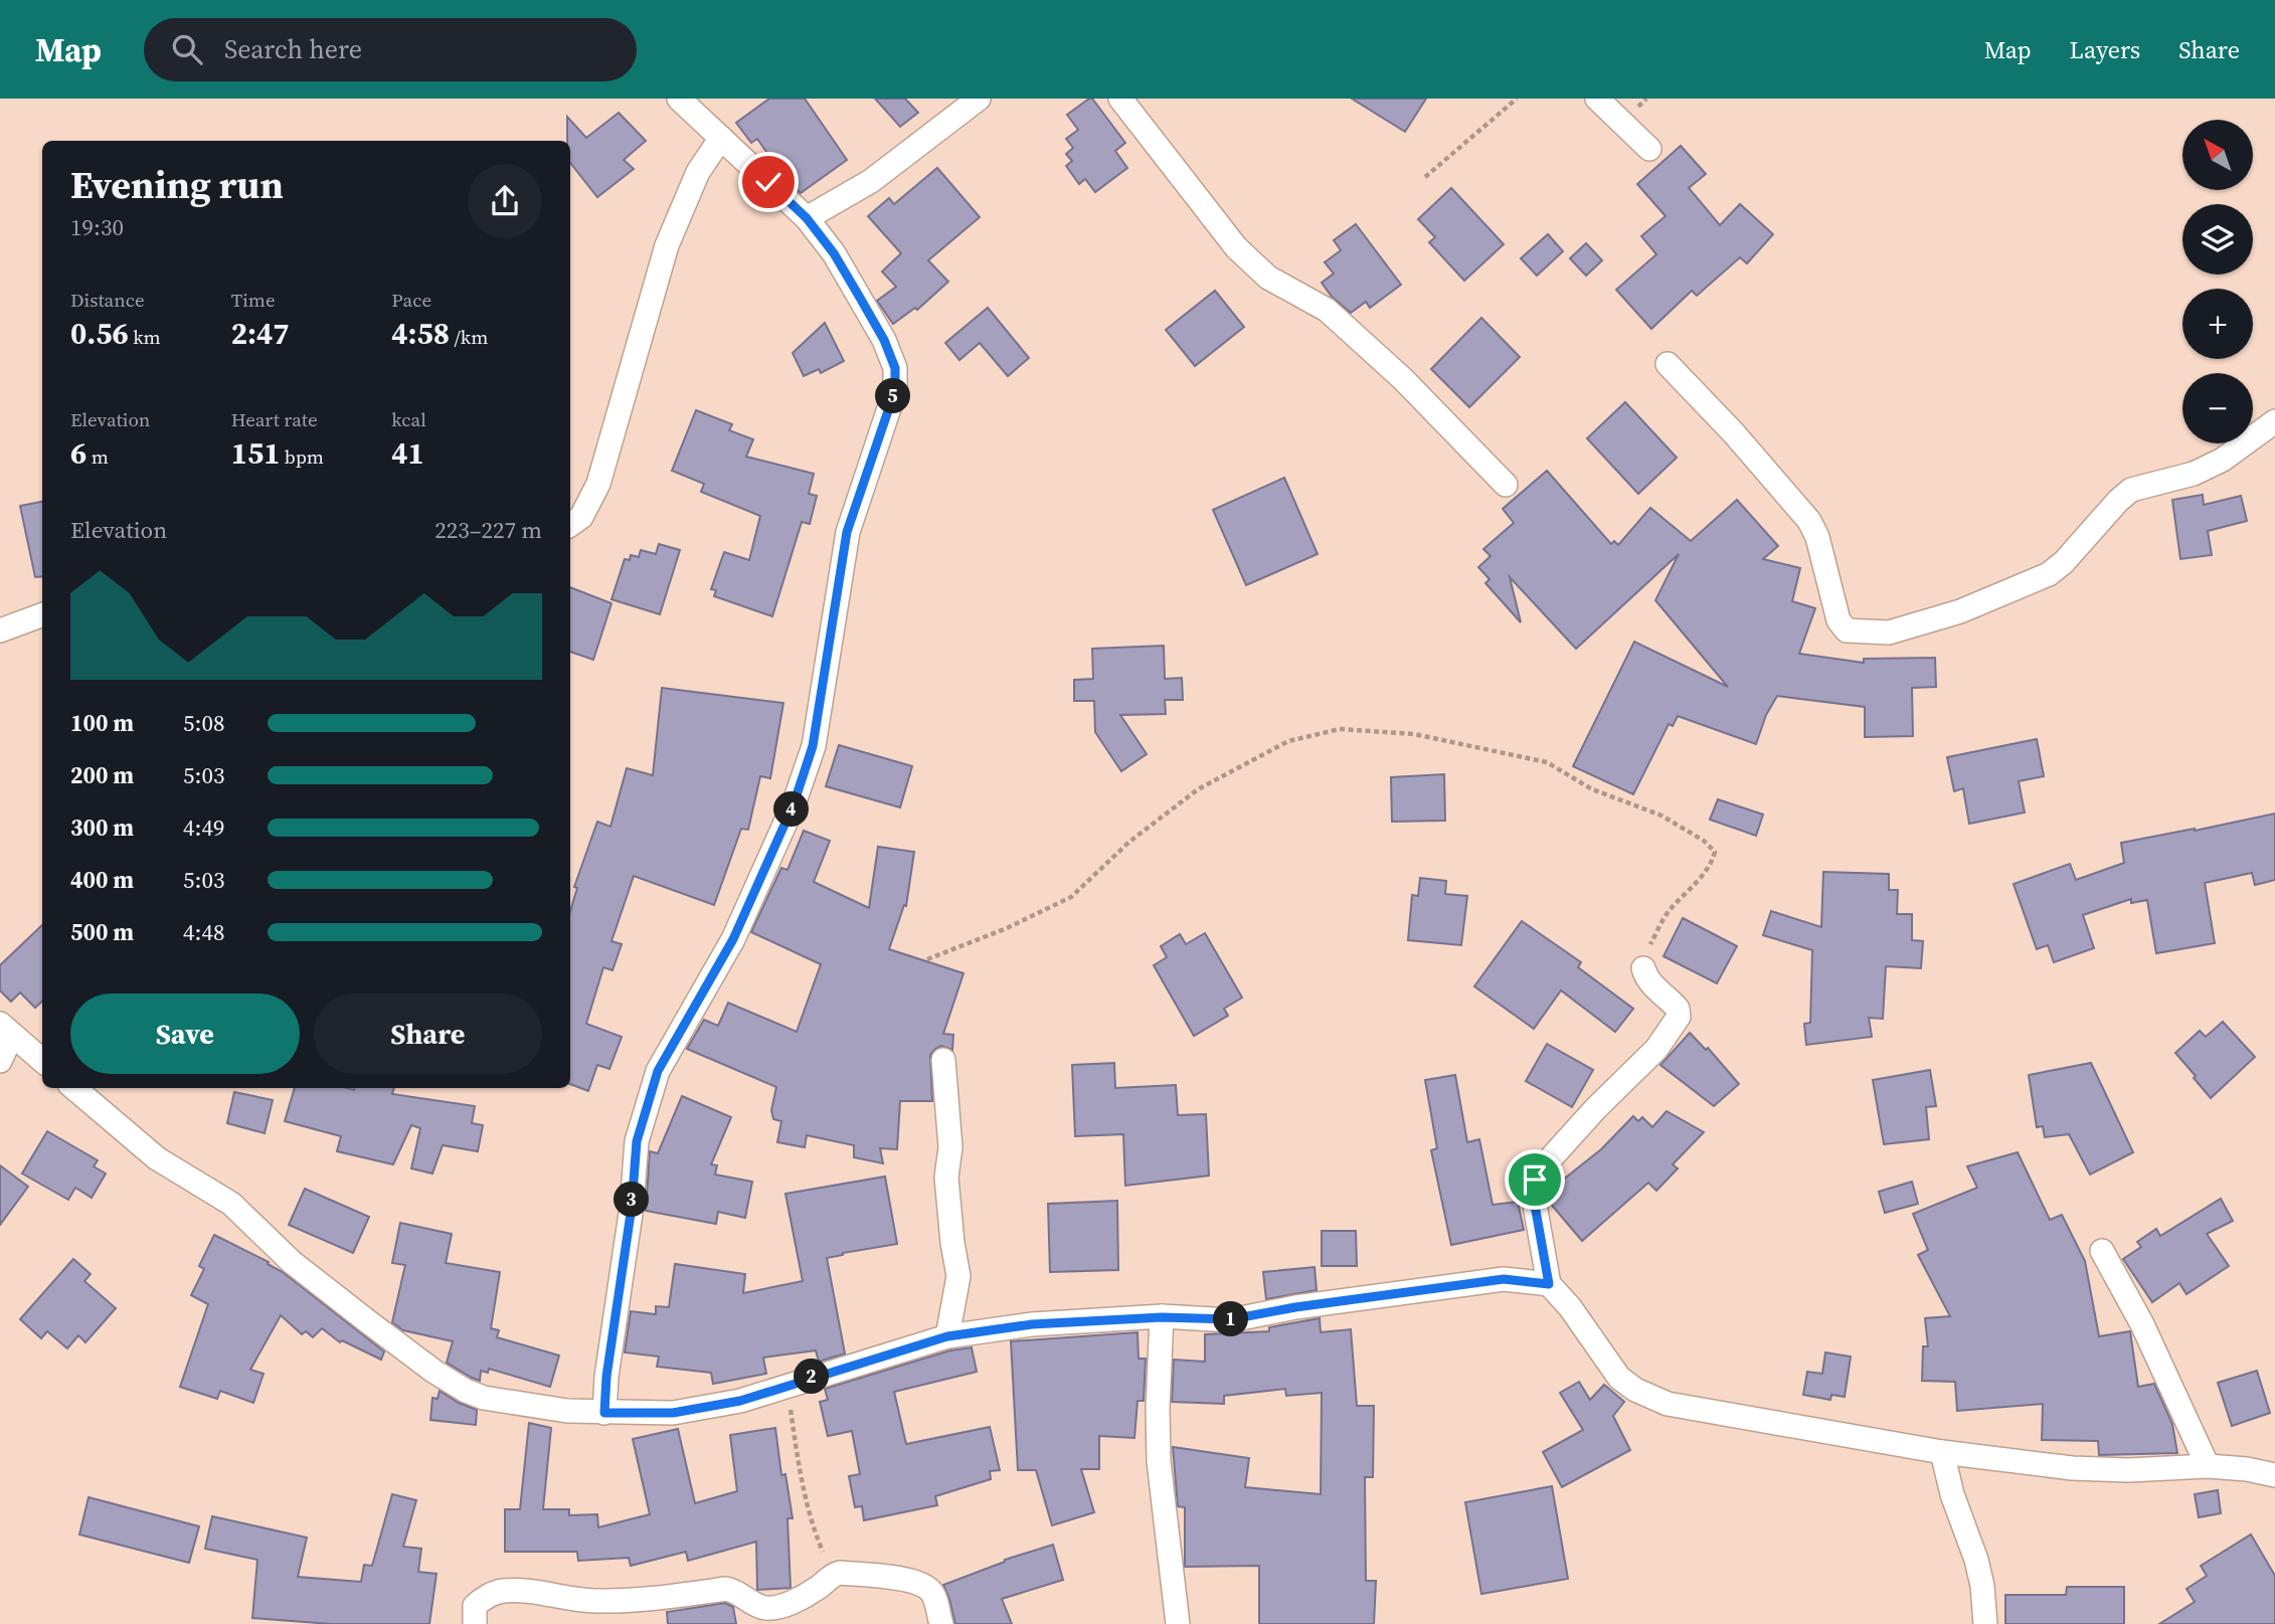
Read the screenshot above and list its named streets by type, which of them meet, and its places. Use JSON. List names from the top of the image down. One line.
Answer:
{"north":"top left","page":{"header":"Map","search":"Search here","nav":["Map","Layers","Share"],"map_buttons":["+","−"],"heading":["Evening run","19:30"],"stats":[["Distance","0.56 km"],["Time","2:47"],["Pace","4:58 /km"],["Elevation","6 m"],["Heart rate","151 bpm"],["kcal","41"]],"pins":["5","4","3","1","2"],"chart":["Elevation","223–227 m"],"list":[{"name":"100 m","note":"5:08"},{"name":"200 m","note":"5:03"},{"name":"300 m","note":"4:49"},{"name":"400 m","note":"5:03"},{"name":"500 m","note":"4:48"}],"buttons":["Save","Share"]}}
